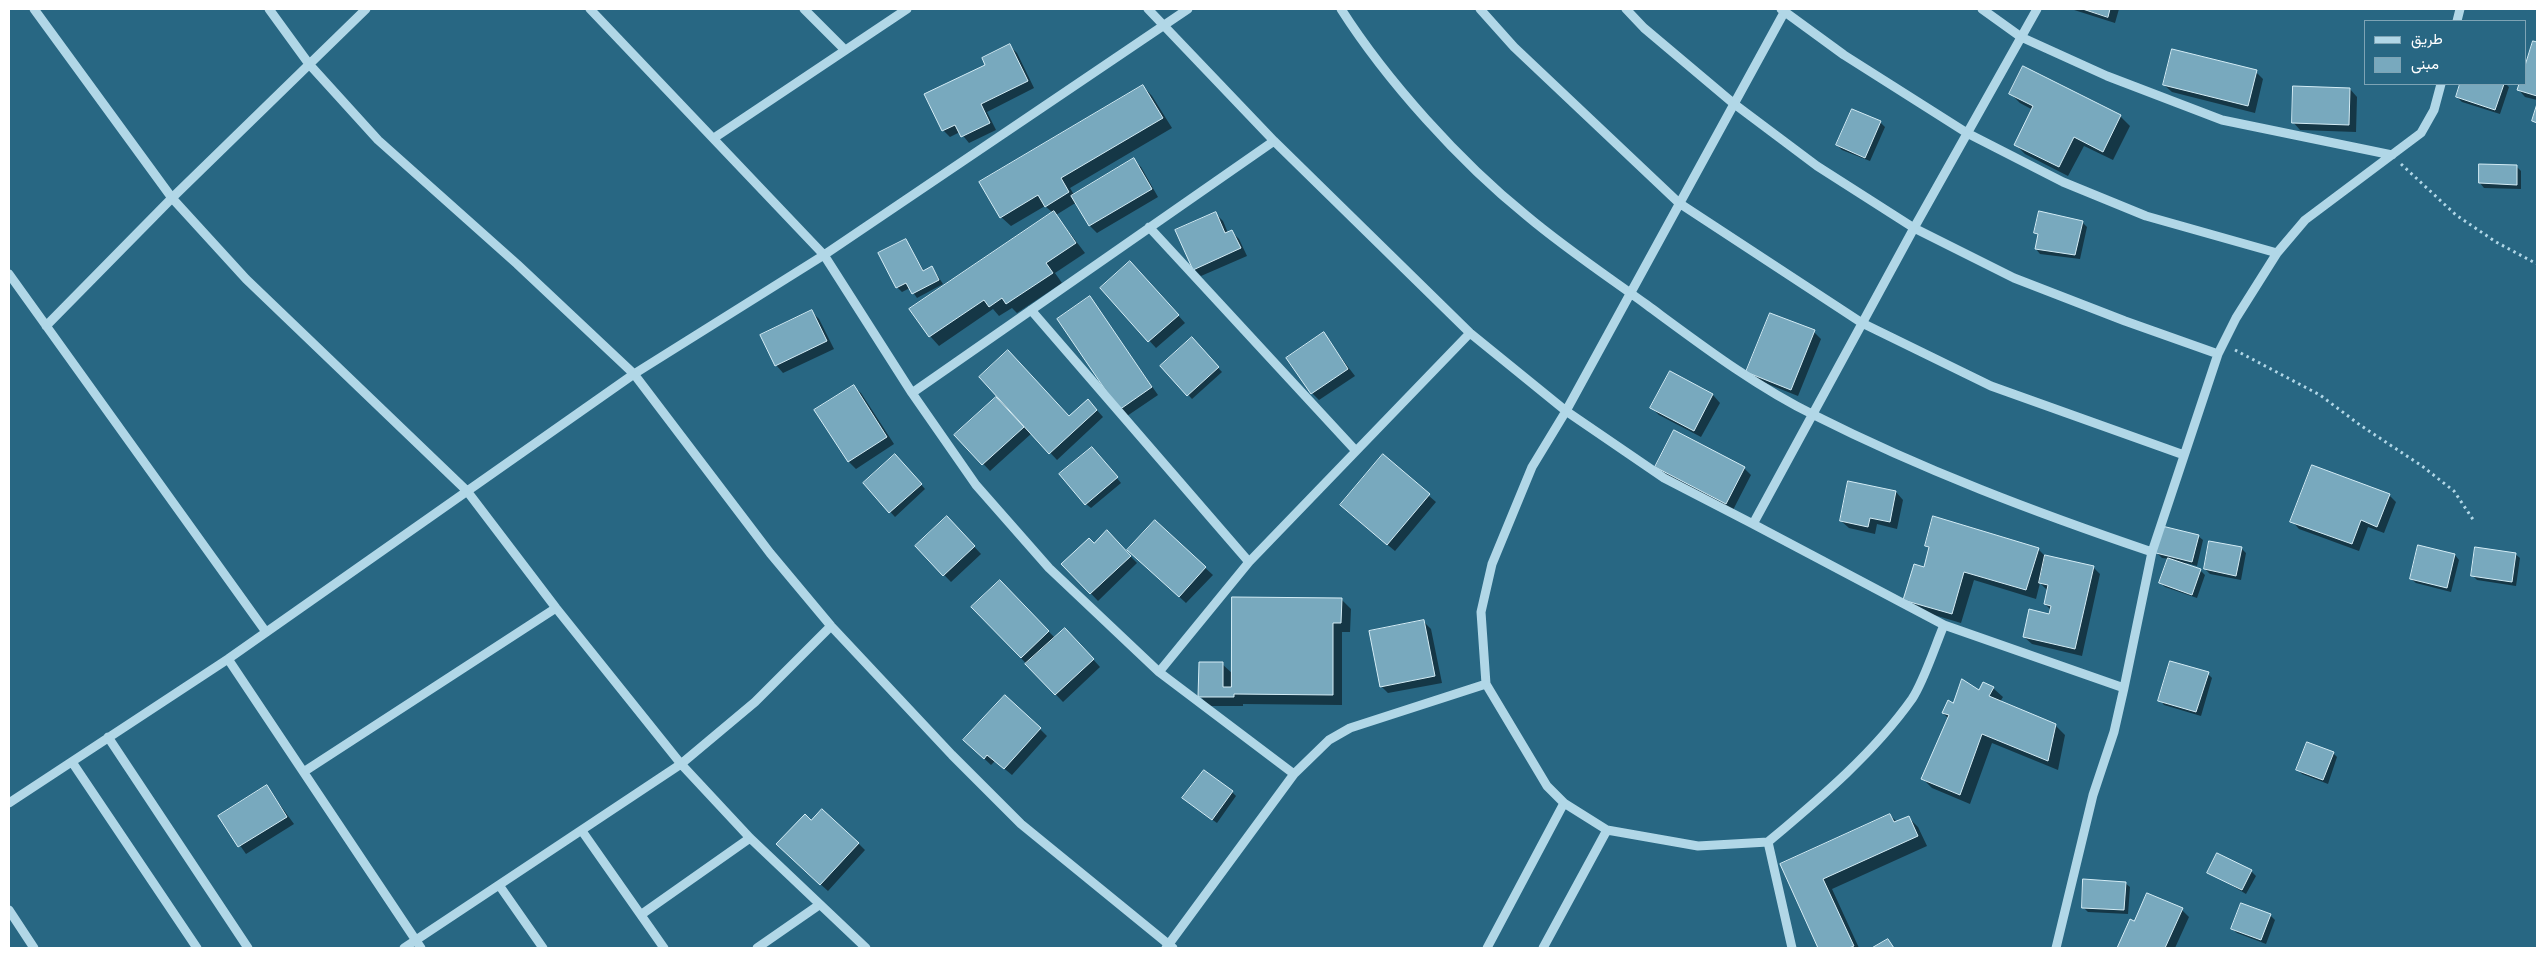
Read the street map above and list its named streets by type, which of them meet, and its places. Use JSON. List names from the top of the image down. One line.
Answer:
{"legend":["طريق","مبنى"]}
